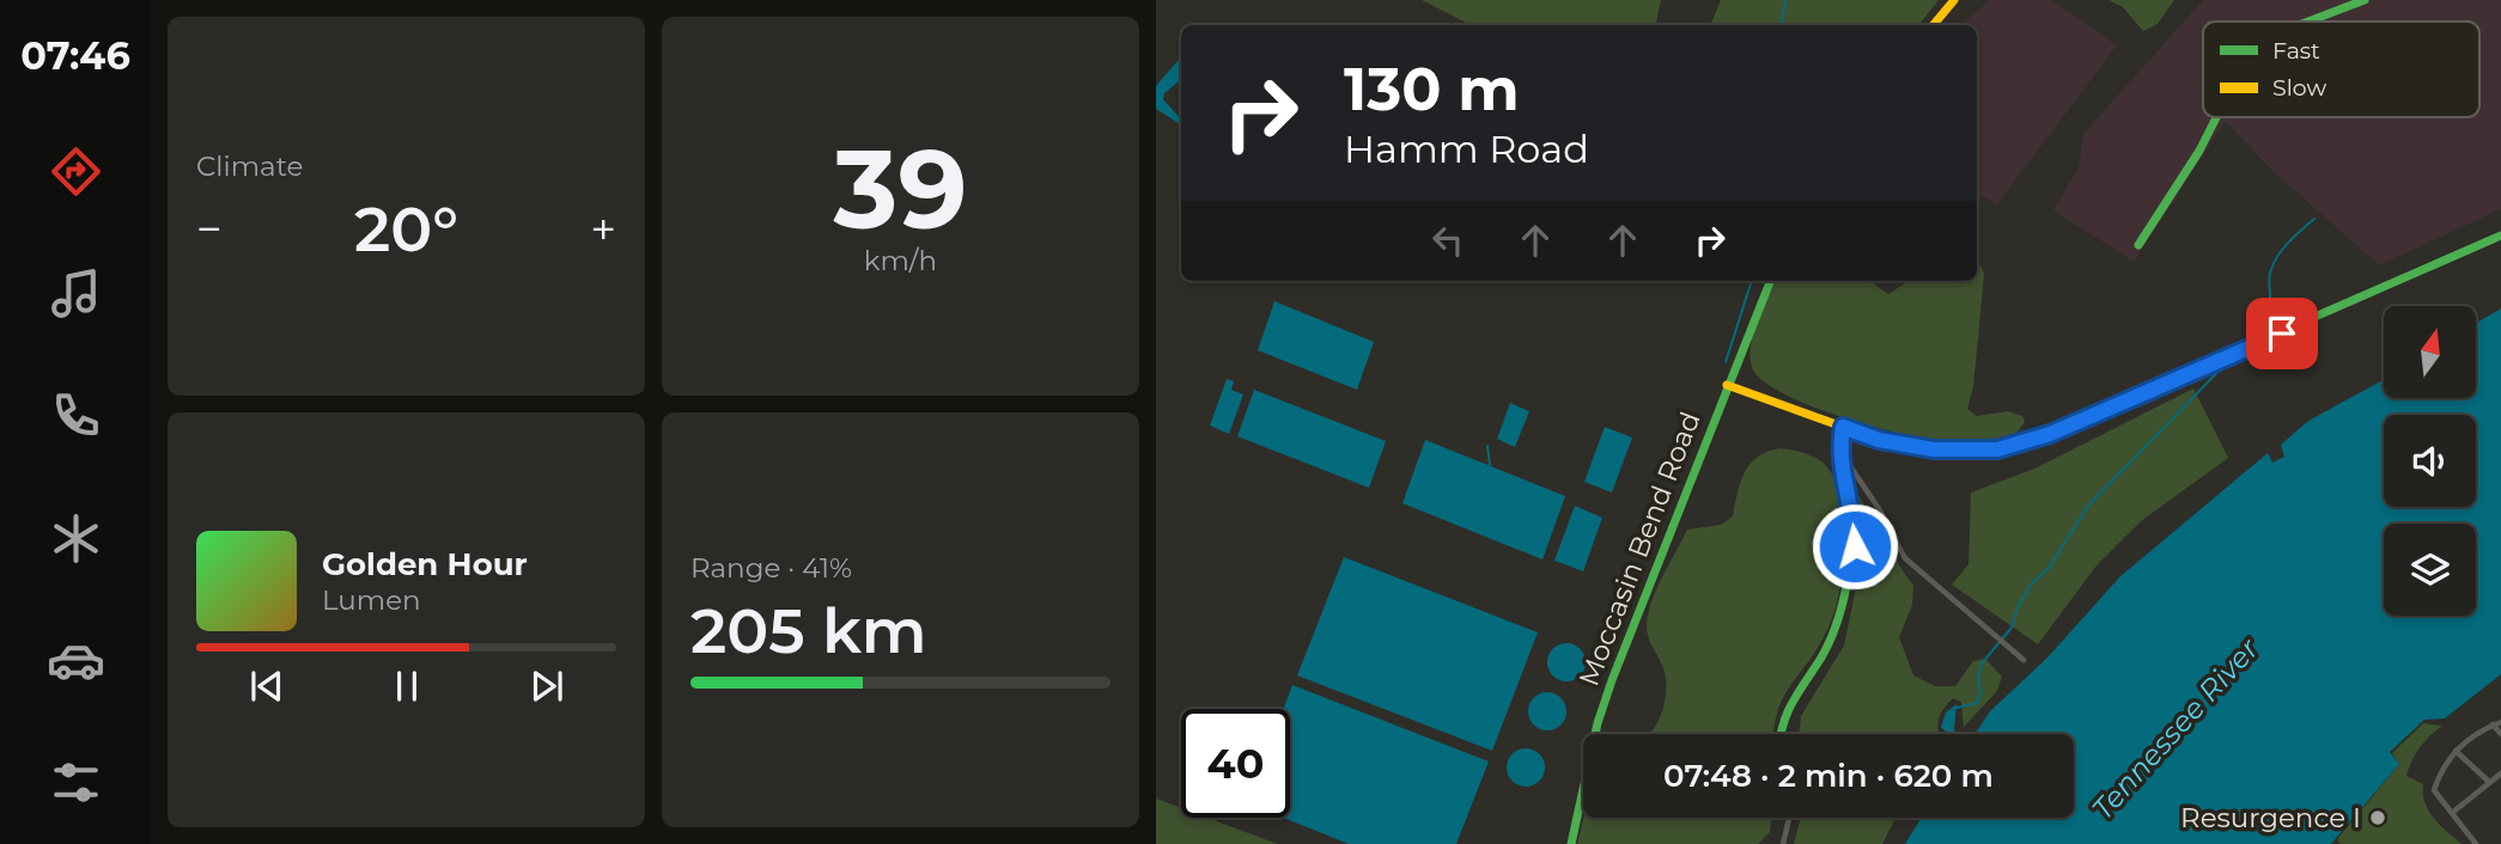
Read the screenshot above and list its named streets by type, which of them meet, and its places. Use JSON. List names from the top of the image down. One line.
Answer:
{"streets":{"street":["Moccasin Bend Road"]},"water":["Tennessee River"],"places":["Resurgence I"],"legend":["Fast","Slow"],"north":"top","page":{"tabs":"07:46","tile":["Climate",["39","km/h"],["Range · 41%","205 km"]],"turn":["130 m","Hamm Road"],"heat":["−","20°","+"],"song":["Golden Hour","Lumen"],"limit":"40","trip":"07:48 · 2 min · 620 m"}}
